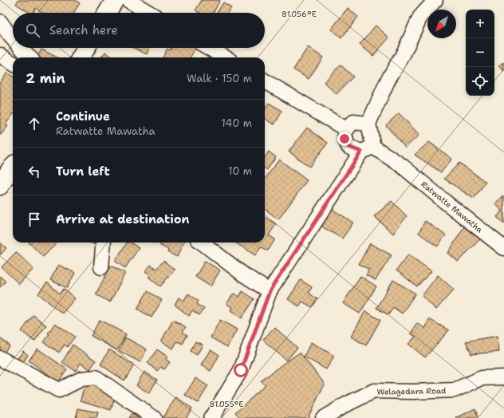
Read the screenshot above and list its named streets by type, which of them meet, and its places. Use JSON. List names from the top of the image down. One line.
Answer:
{"streets":{"street":["Ratwatte Mawatha","Welagedara Road"]},"north":"bottom left","page":{"map_buttons":["+","−"],"search":"Search here","heading":["2 min","Walk · 150 m"],"list":[["Continue","Ratwatte Mawatha","140 m"],["Turn left","10 m"],"Arrive at destination"]},"coordinates":["81.056°E","81.055°E"]}
